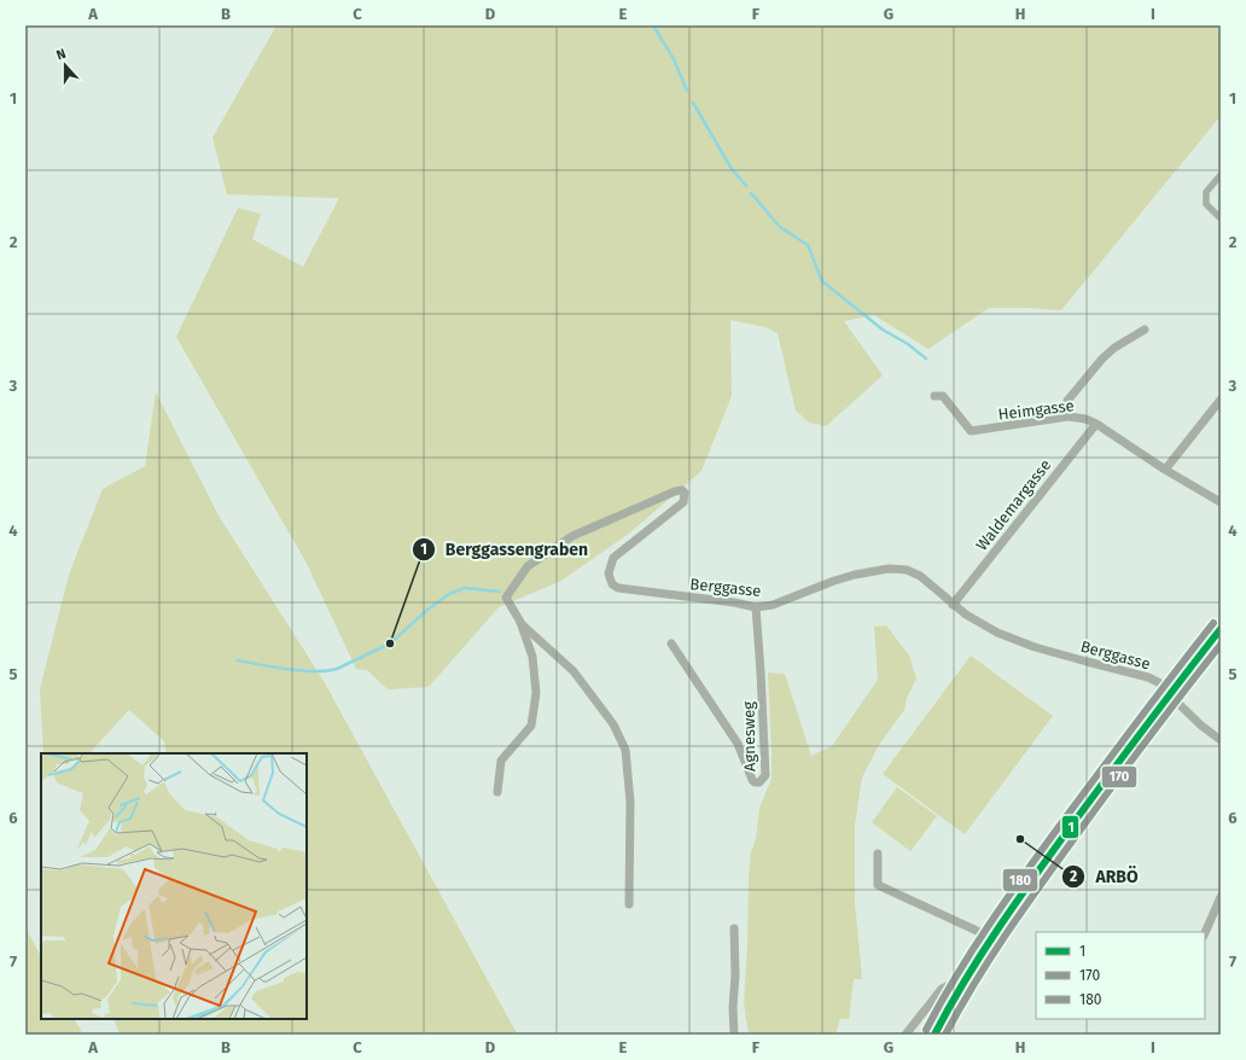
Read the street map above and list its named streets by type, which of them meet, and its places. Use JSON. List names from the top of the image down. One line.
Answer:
{"streets":{"street":["Heimgasse","Waldemargasse","Berggasse","Agnesweg"]},"crossings":[["Heimgasse","Waldemargasse"],["Waldemargasse","Berggasse"],["Berggasse","Agnesweg"]],"places":["Berggassengraben","ARBÖ"],"lines":["transit line 180","transit line 1","transit line 170"],"legend":["1","170","180"],"north":"top","grid":{"columns":["A","B","C","D","E","F","G","H","I"],"rows":["1","2","3","4","5","6","7"]}}
